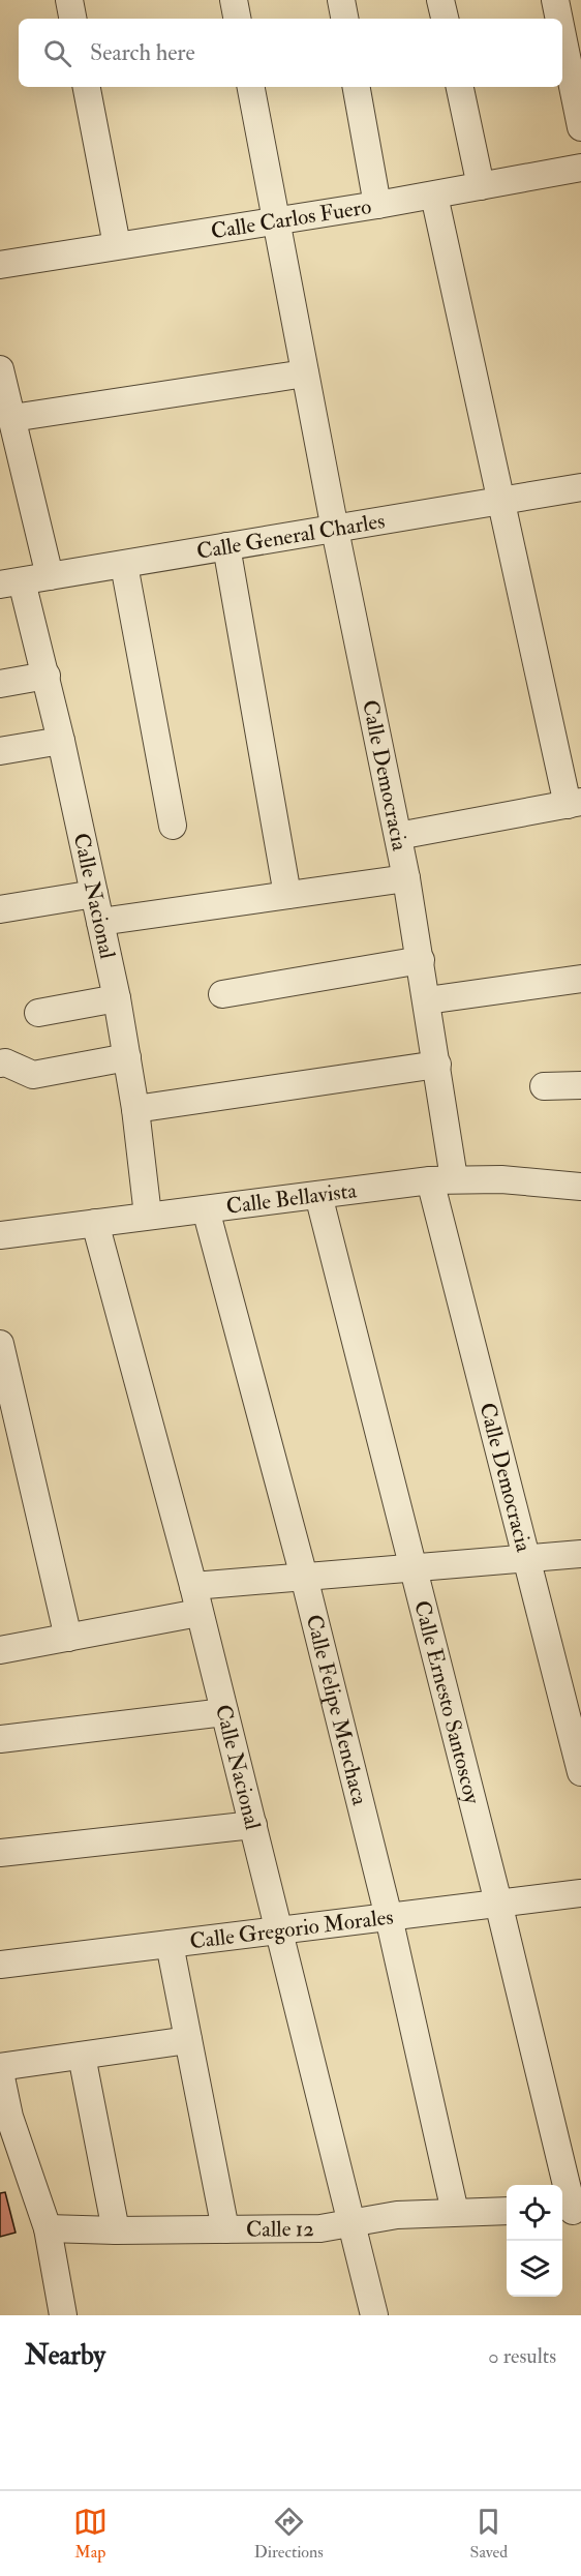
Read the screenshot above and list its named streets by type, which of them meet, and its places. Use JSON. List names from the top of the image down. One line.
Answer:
{"streets":{"street":["Calle Carlos Fuero","Calle General Charles","Calle Democracia","Calle Nacional","Calle Bellavista","Calle Ernesto Santoscoy","Calle Felipe Menchaca","Calle Gregorio Morales","Calle 12"]},"crossings":[["Calle Carlos Fuero","Calle Democracia"],["Calle General Charles","Calle Democracia"],["Calle General Charles","Calle Nacional"],["Calle Democracia","Calle Bellavista"],["Calle Nacional","Calle Bellavista"],["Calle Nacional","Calle Gregorio Morales"],["Calle Nacional","Calle 12"],["Calle Bellavista","Calle Ernesto Santoscoy"],["Calle Bellavista","Calle Felipe Menchaca"],["Calle Ernesto Santoscoy","Calle Gregorio Morales"],["Calle Felipe Menchaca","Calle Gregorio Morales"],["Calle Felipe Menchaca","Calle 12"]],"page":{"search":"Search here","heading":["Nearby","0 results"],"nav":["Map","Directions","Saved"]}}
